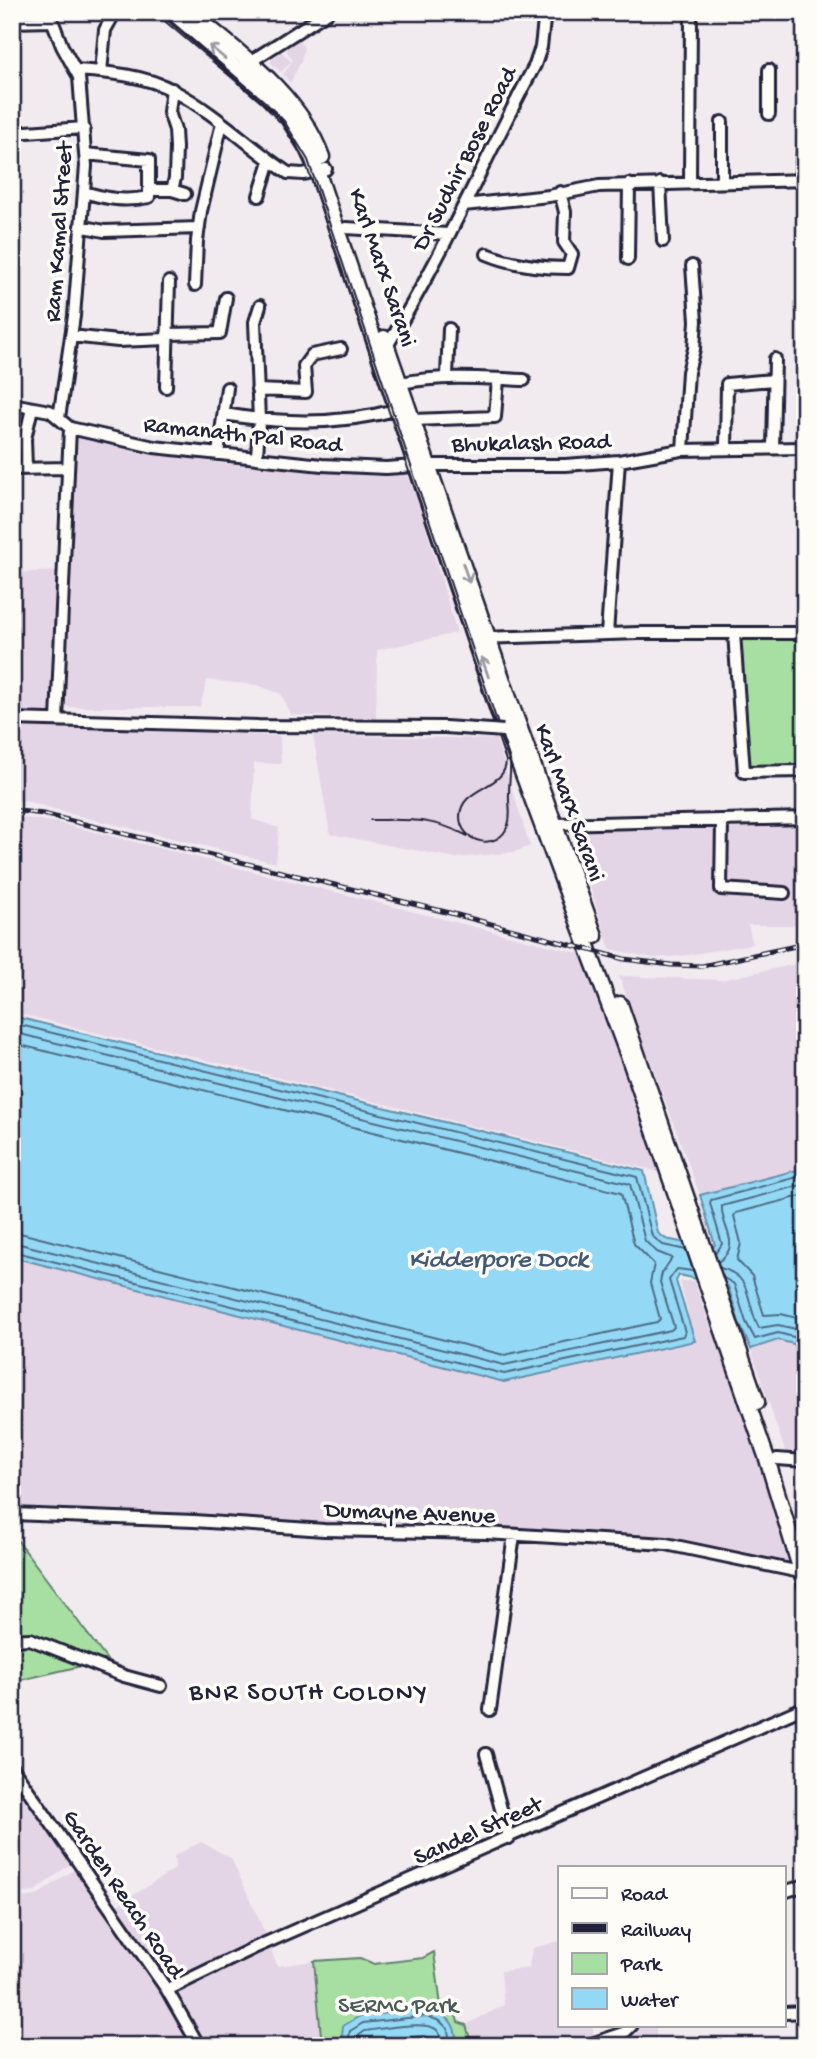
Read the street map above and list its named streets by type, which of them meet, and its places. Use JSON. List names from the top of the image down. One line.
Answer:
{"streets":{"main road":["Karl Marx Sarani"],"street":["Dr Sudhir Bose Road","Ram Kamal Street","Ramanath Pal Road","Bhukalash Road","Dumayne Avenue","Sandel Street","Garden Reach Road"]},"crossings":[["Dr Sudhir Bose Road","Karl Marx Sarani"],["Ram Kamal Street","Ramanath Pal Road"],["Karl Marx Sarani","Ramanath Pal Road"],["Karl Marx Sarani","Bhukalash Road"],["Ramanath Pal Road","Bhukalash Road"],["Sandel Street","Garden Reach Road"]],"districts":["BNR SOUTH COLONY"],"water":["Kidderpore Dock"],"parks":["SERMC Park"],"legend":["Road","Railway","Park","Water"]}
